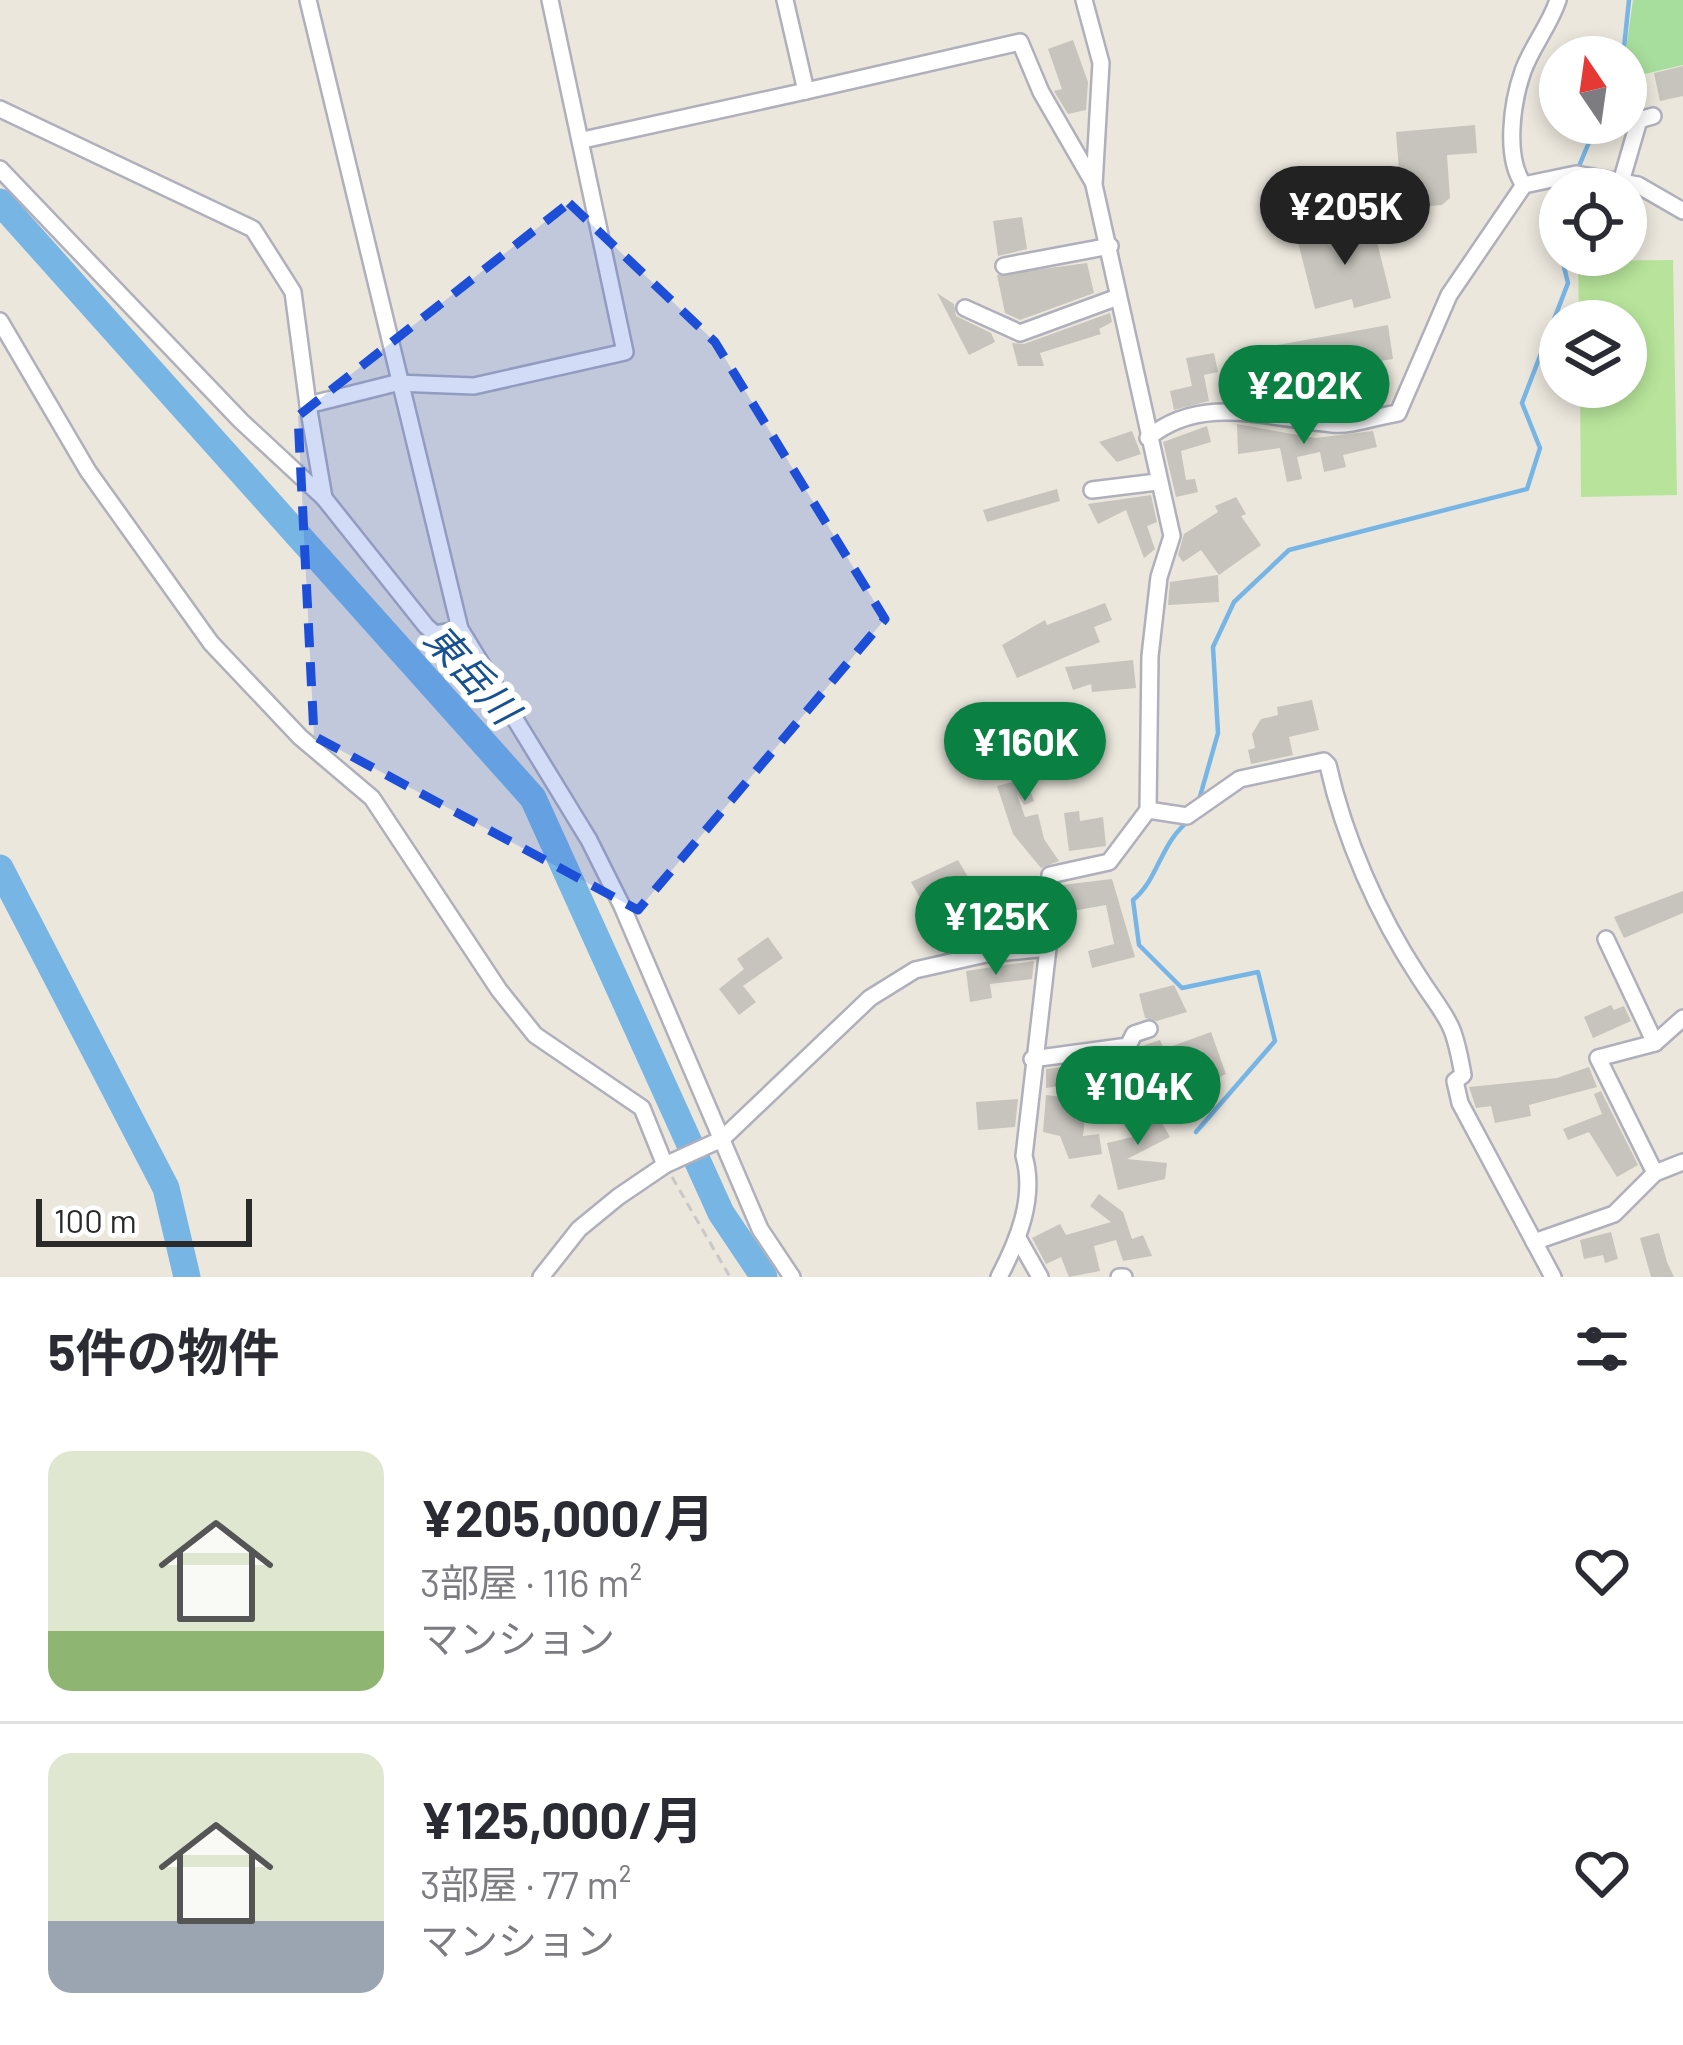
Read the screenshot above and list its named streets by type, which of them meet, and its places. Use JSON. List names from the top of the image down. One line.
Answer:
{"water":["東岳川"],"scale_bar":"100 m","north":"top","page":{"price":["¥205K","¥202K","¥160K","¥125K","¥104K"],"scale":"100 m","heading":"5件の物件","list":[{"name":"¥205,000/月","note":"3部屋 · 116 m² · マンション"},{"name":"¥125,000/月","note":"3部屋 · 77 m² · マンション"}]}}
